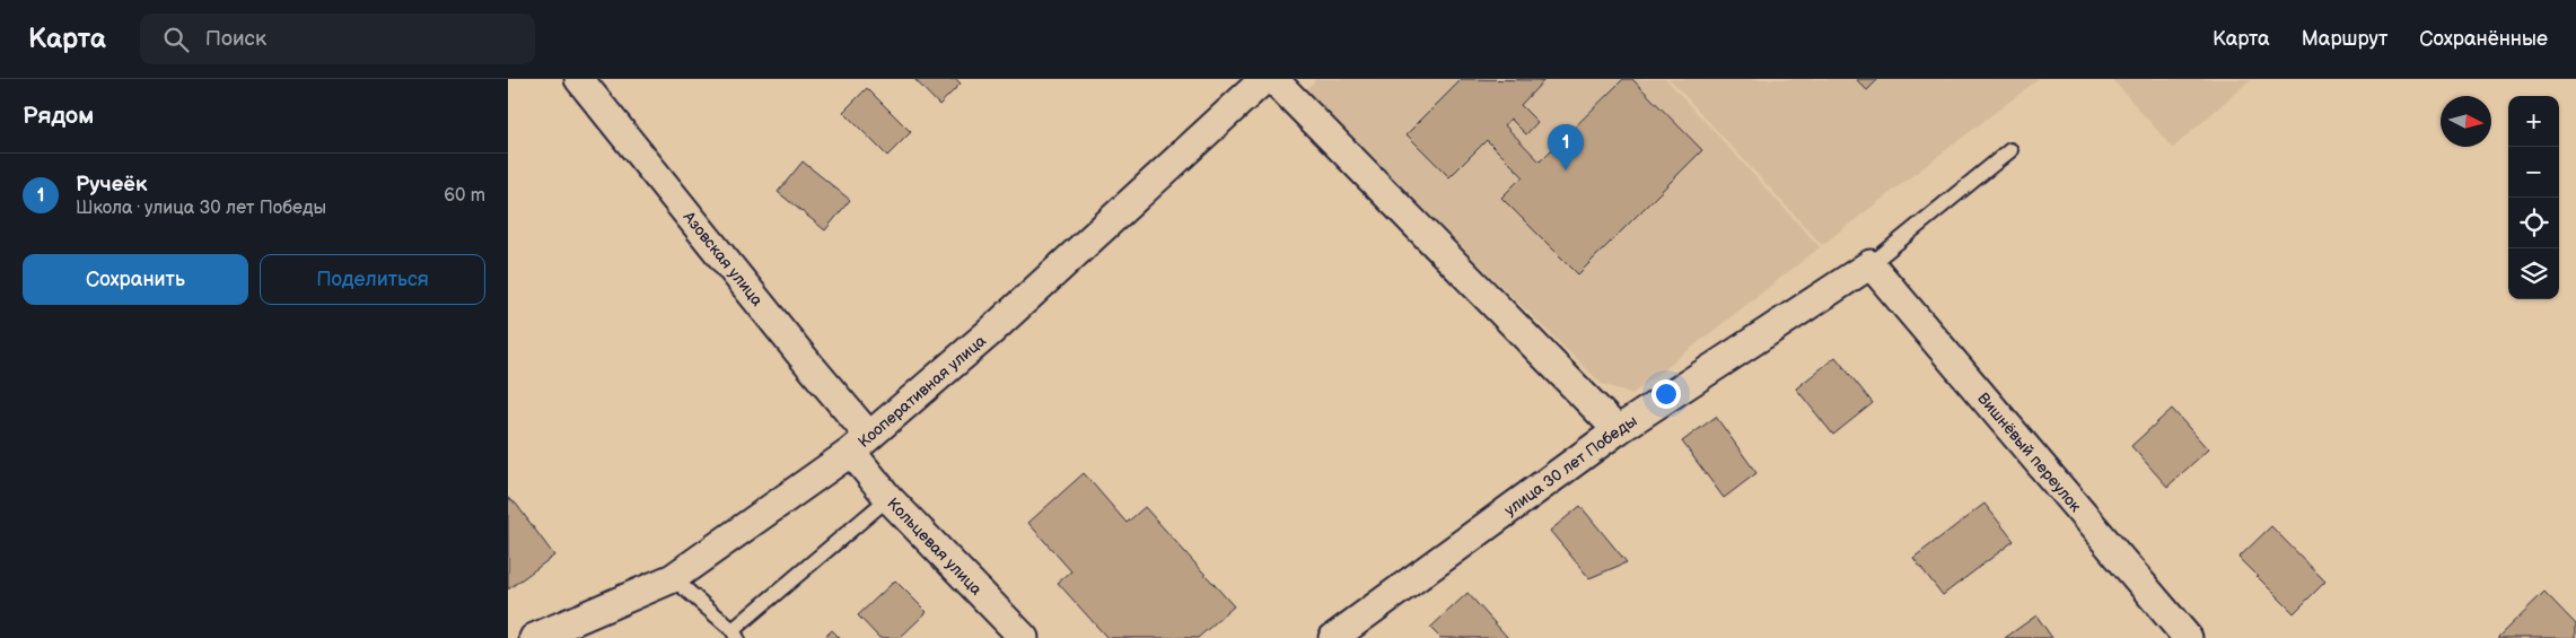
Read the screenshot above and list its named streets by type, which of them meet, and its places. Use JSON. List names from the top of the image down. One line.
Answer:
{"streets":{"street":["Азовская улица","Кооперативная улица","Вишнёвый переулок","улица 30 лет Победы","Кольцевая улица"]},"crossings":[["Азовская улица","Кооперативная улица"],["Азовская улица","Кольцевая улица"],["Кооперативная улица","Кольцевая улица"],["Вишнёвый переулок","улица 30 лет Победы"]],"north":"right","page":{"header":"Карта","search":"Поиск","nav":["Карта","Маршрут","Сохранённые"],"heading":"Рядом","map_buttons":["+","−"],"pins":"1","list":[{"mark":"1","name":"Ручеёк","note":"Школа · улица 30 лет Победы","value":"60 m"}],"buttons":["Сохранить","Поделиться"]}}
